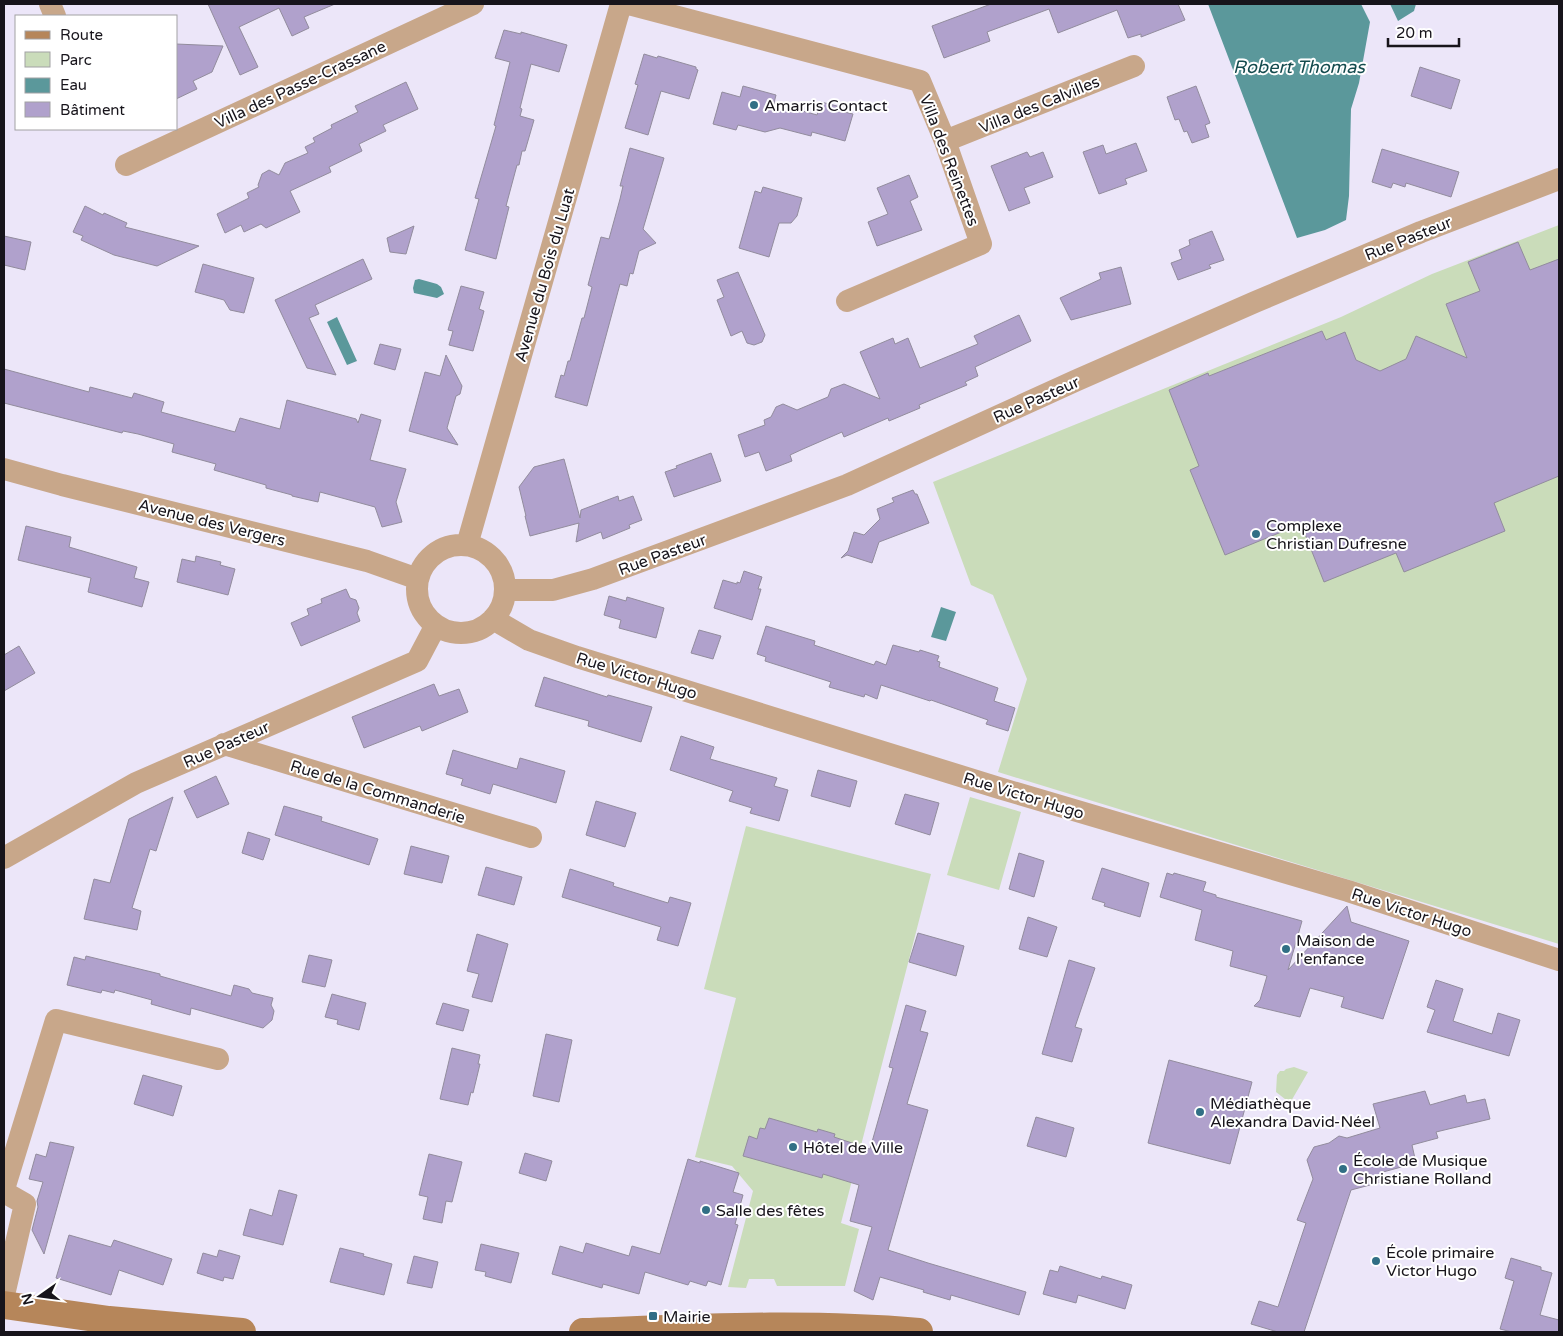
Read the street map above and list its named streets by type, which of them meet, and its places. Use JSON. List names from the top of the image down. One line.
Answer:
{"streets":{"street":["Villa des Passe-Crassane","Villa des Calvilles","Villa des Reinettes","Rue Pasteur","Avenue du Bois du Luat","Avenue des Vergers","Rue Victor Hugo","Rue de la Commanderie"]},"crossings":[["Villa des Calvilles","Villa des Reinettes"],["Rue Pasteur","Avenue du Bois du Luat"],["Rue Pasteur","Avenue des Vergers"],["Rue Pasteur","Rue Victor Hugo"],["Rue Pasteur","Rue de la Commanderie"],["Avenue du Bois du Luat","Avenue des Vergers"],["Avenue du Bois du Luat","Rue Victor Hugo"],["Avenue des Vergers","Rue Victor Hugo"]],"water":["Robert Thomas"],"places":{"other":["Amarris Contact","Complexe Christian Dufresne","Maison de l'enfance","Médiathèque Alexandra David-Néel","Hôtel de Ville","École de Musique Christiane Rolland","Salle des fêtes","École primaire Victor Hugo"],"transit":["Mairie"]},"legend":["Route","Parc","Eau","Bâtiment"],"scale_bar":"20 m","north":"left"}
